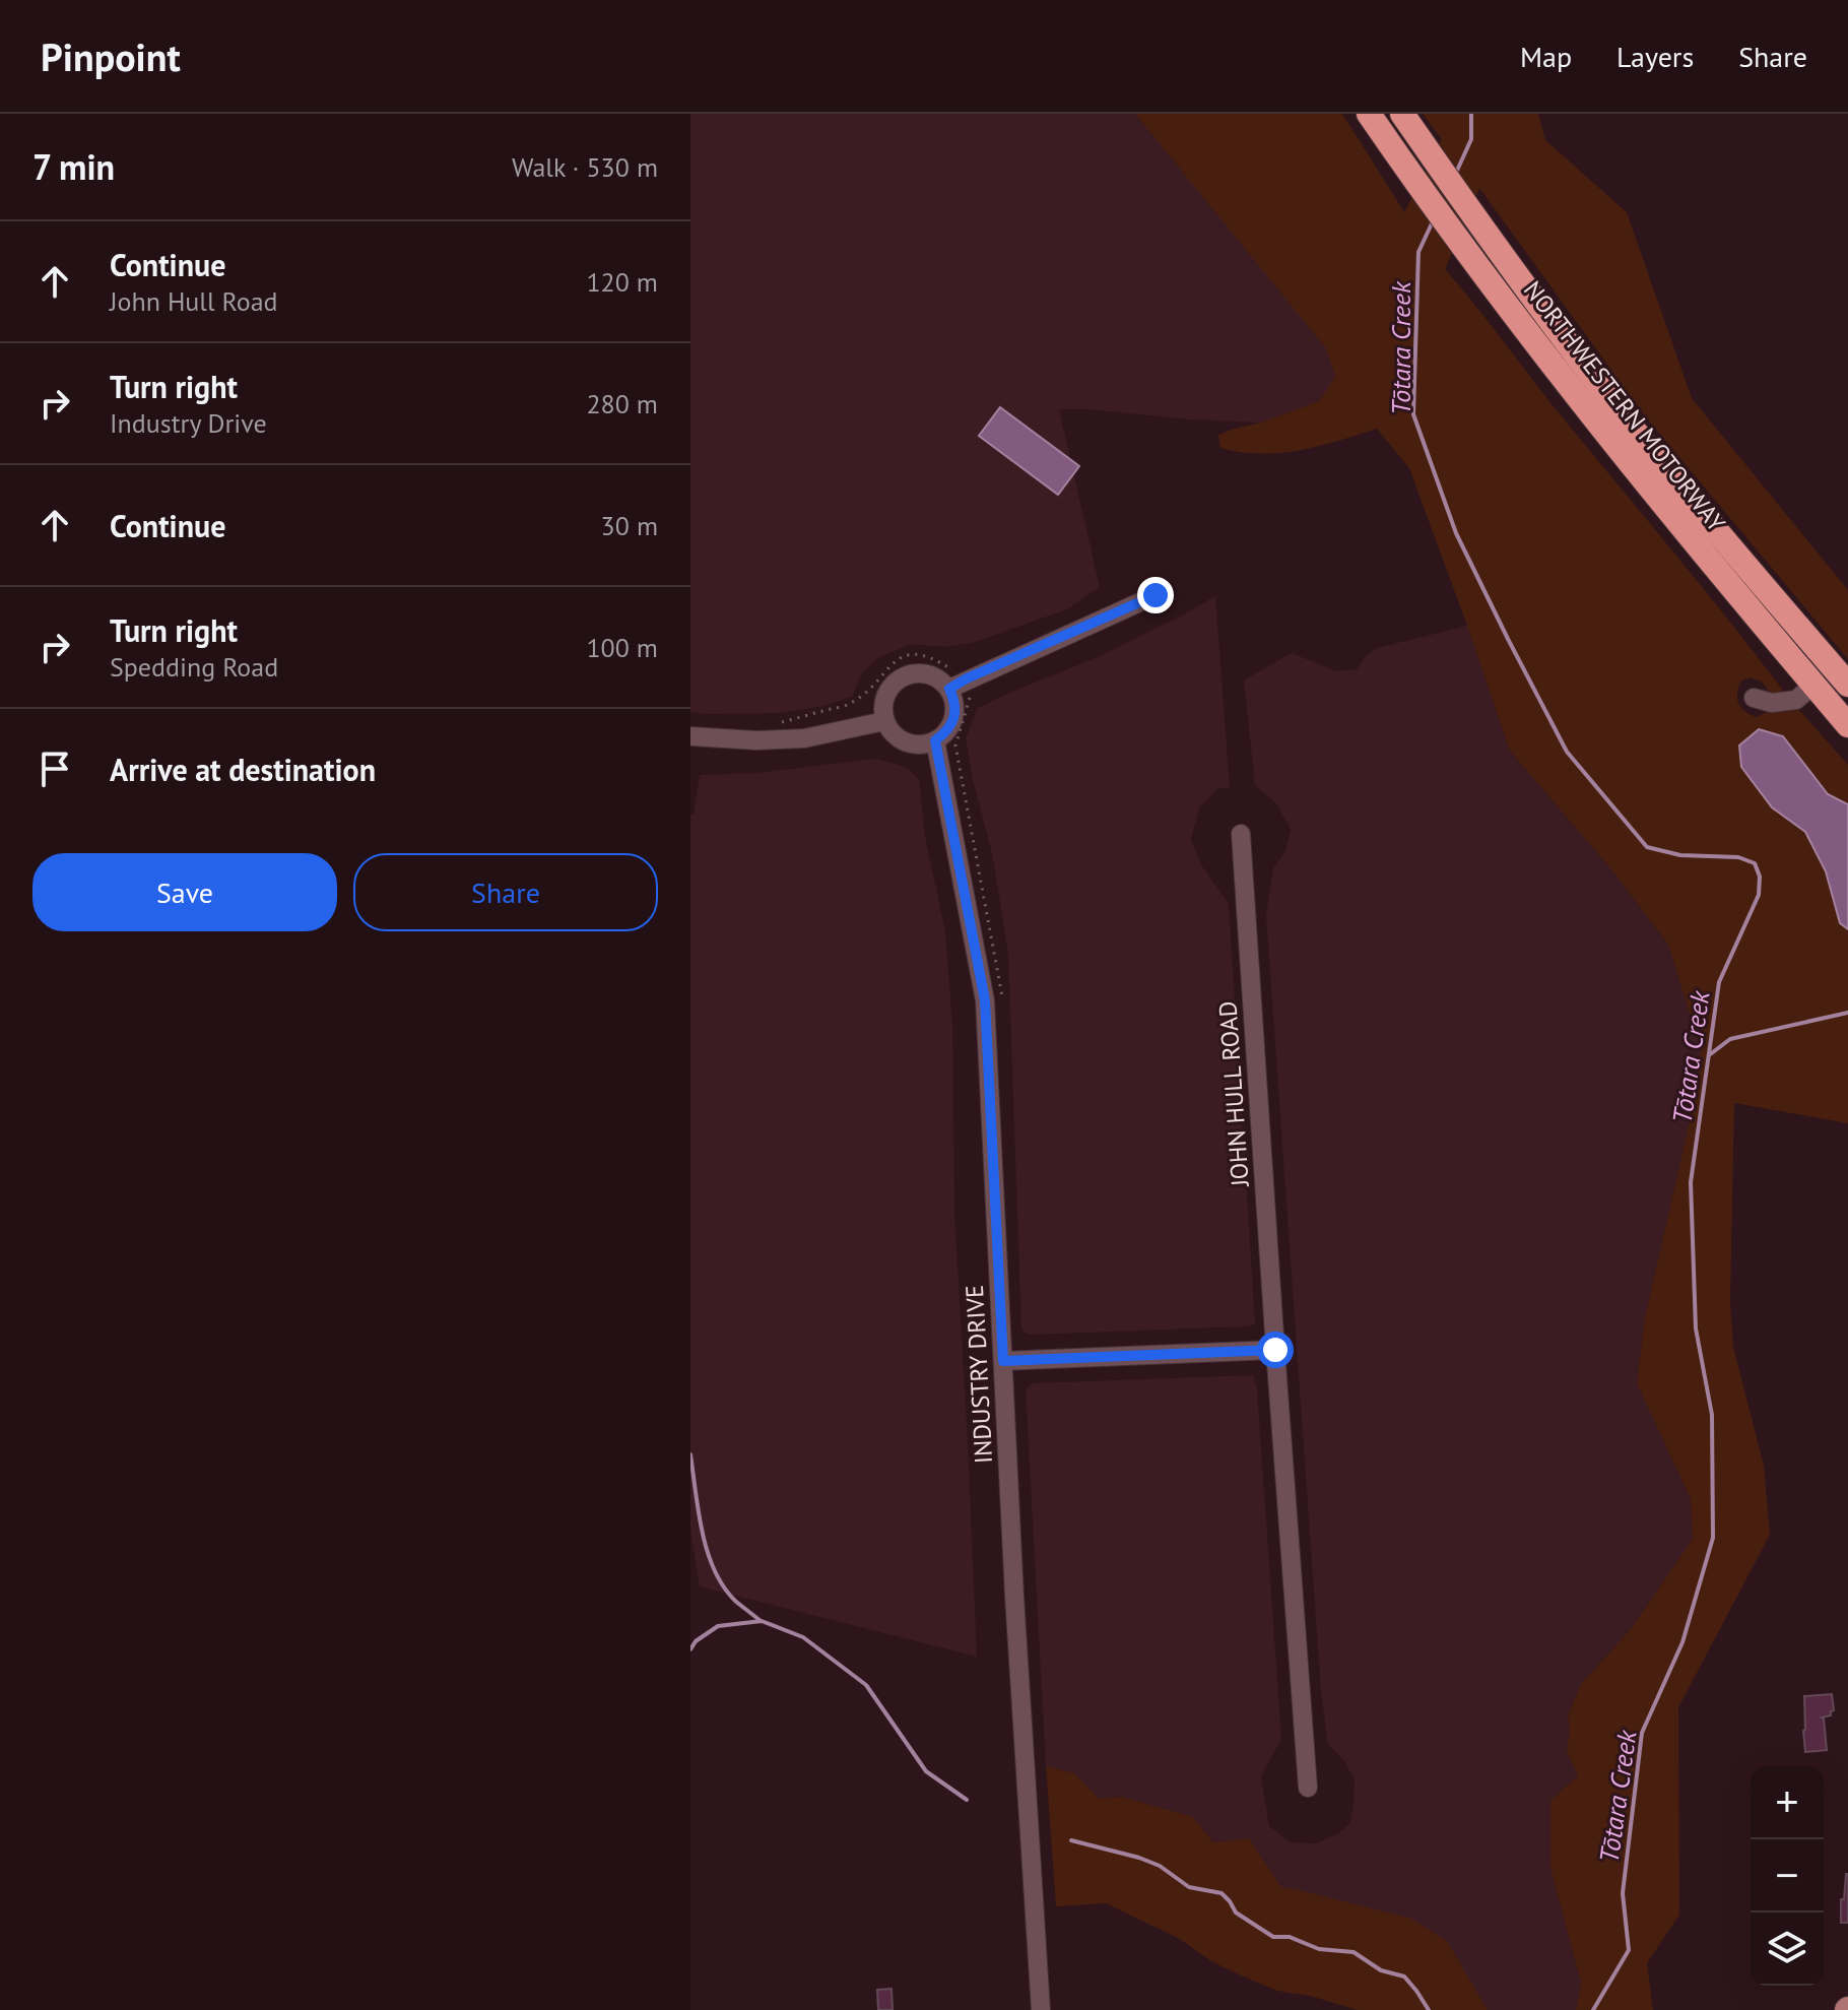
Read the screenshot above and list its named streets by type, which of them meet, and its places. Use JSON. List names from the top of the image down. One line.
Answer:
{"streets":{"highway":["NORTHWESTERN MOTORWAY"],"street":["JOHN HULL ROAD","INDUSTRY DRIVE"]},"water":["Tōtara Creek"],"page":{"header":"Pinpoint","nav":["Map","Layers","Share"],"heading":["7 min","Walk · 530 m"],"list":[["Continue","John Hull Road","120 m"],["Turn right","Industry Drive","280 m"],["Continue","30 m"],["Turn right","Spedding Road","100 m"],"Arrive at destination"],"buttons":["Save","Share"],"map_buttons":["+","−"]}}
